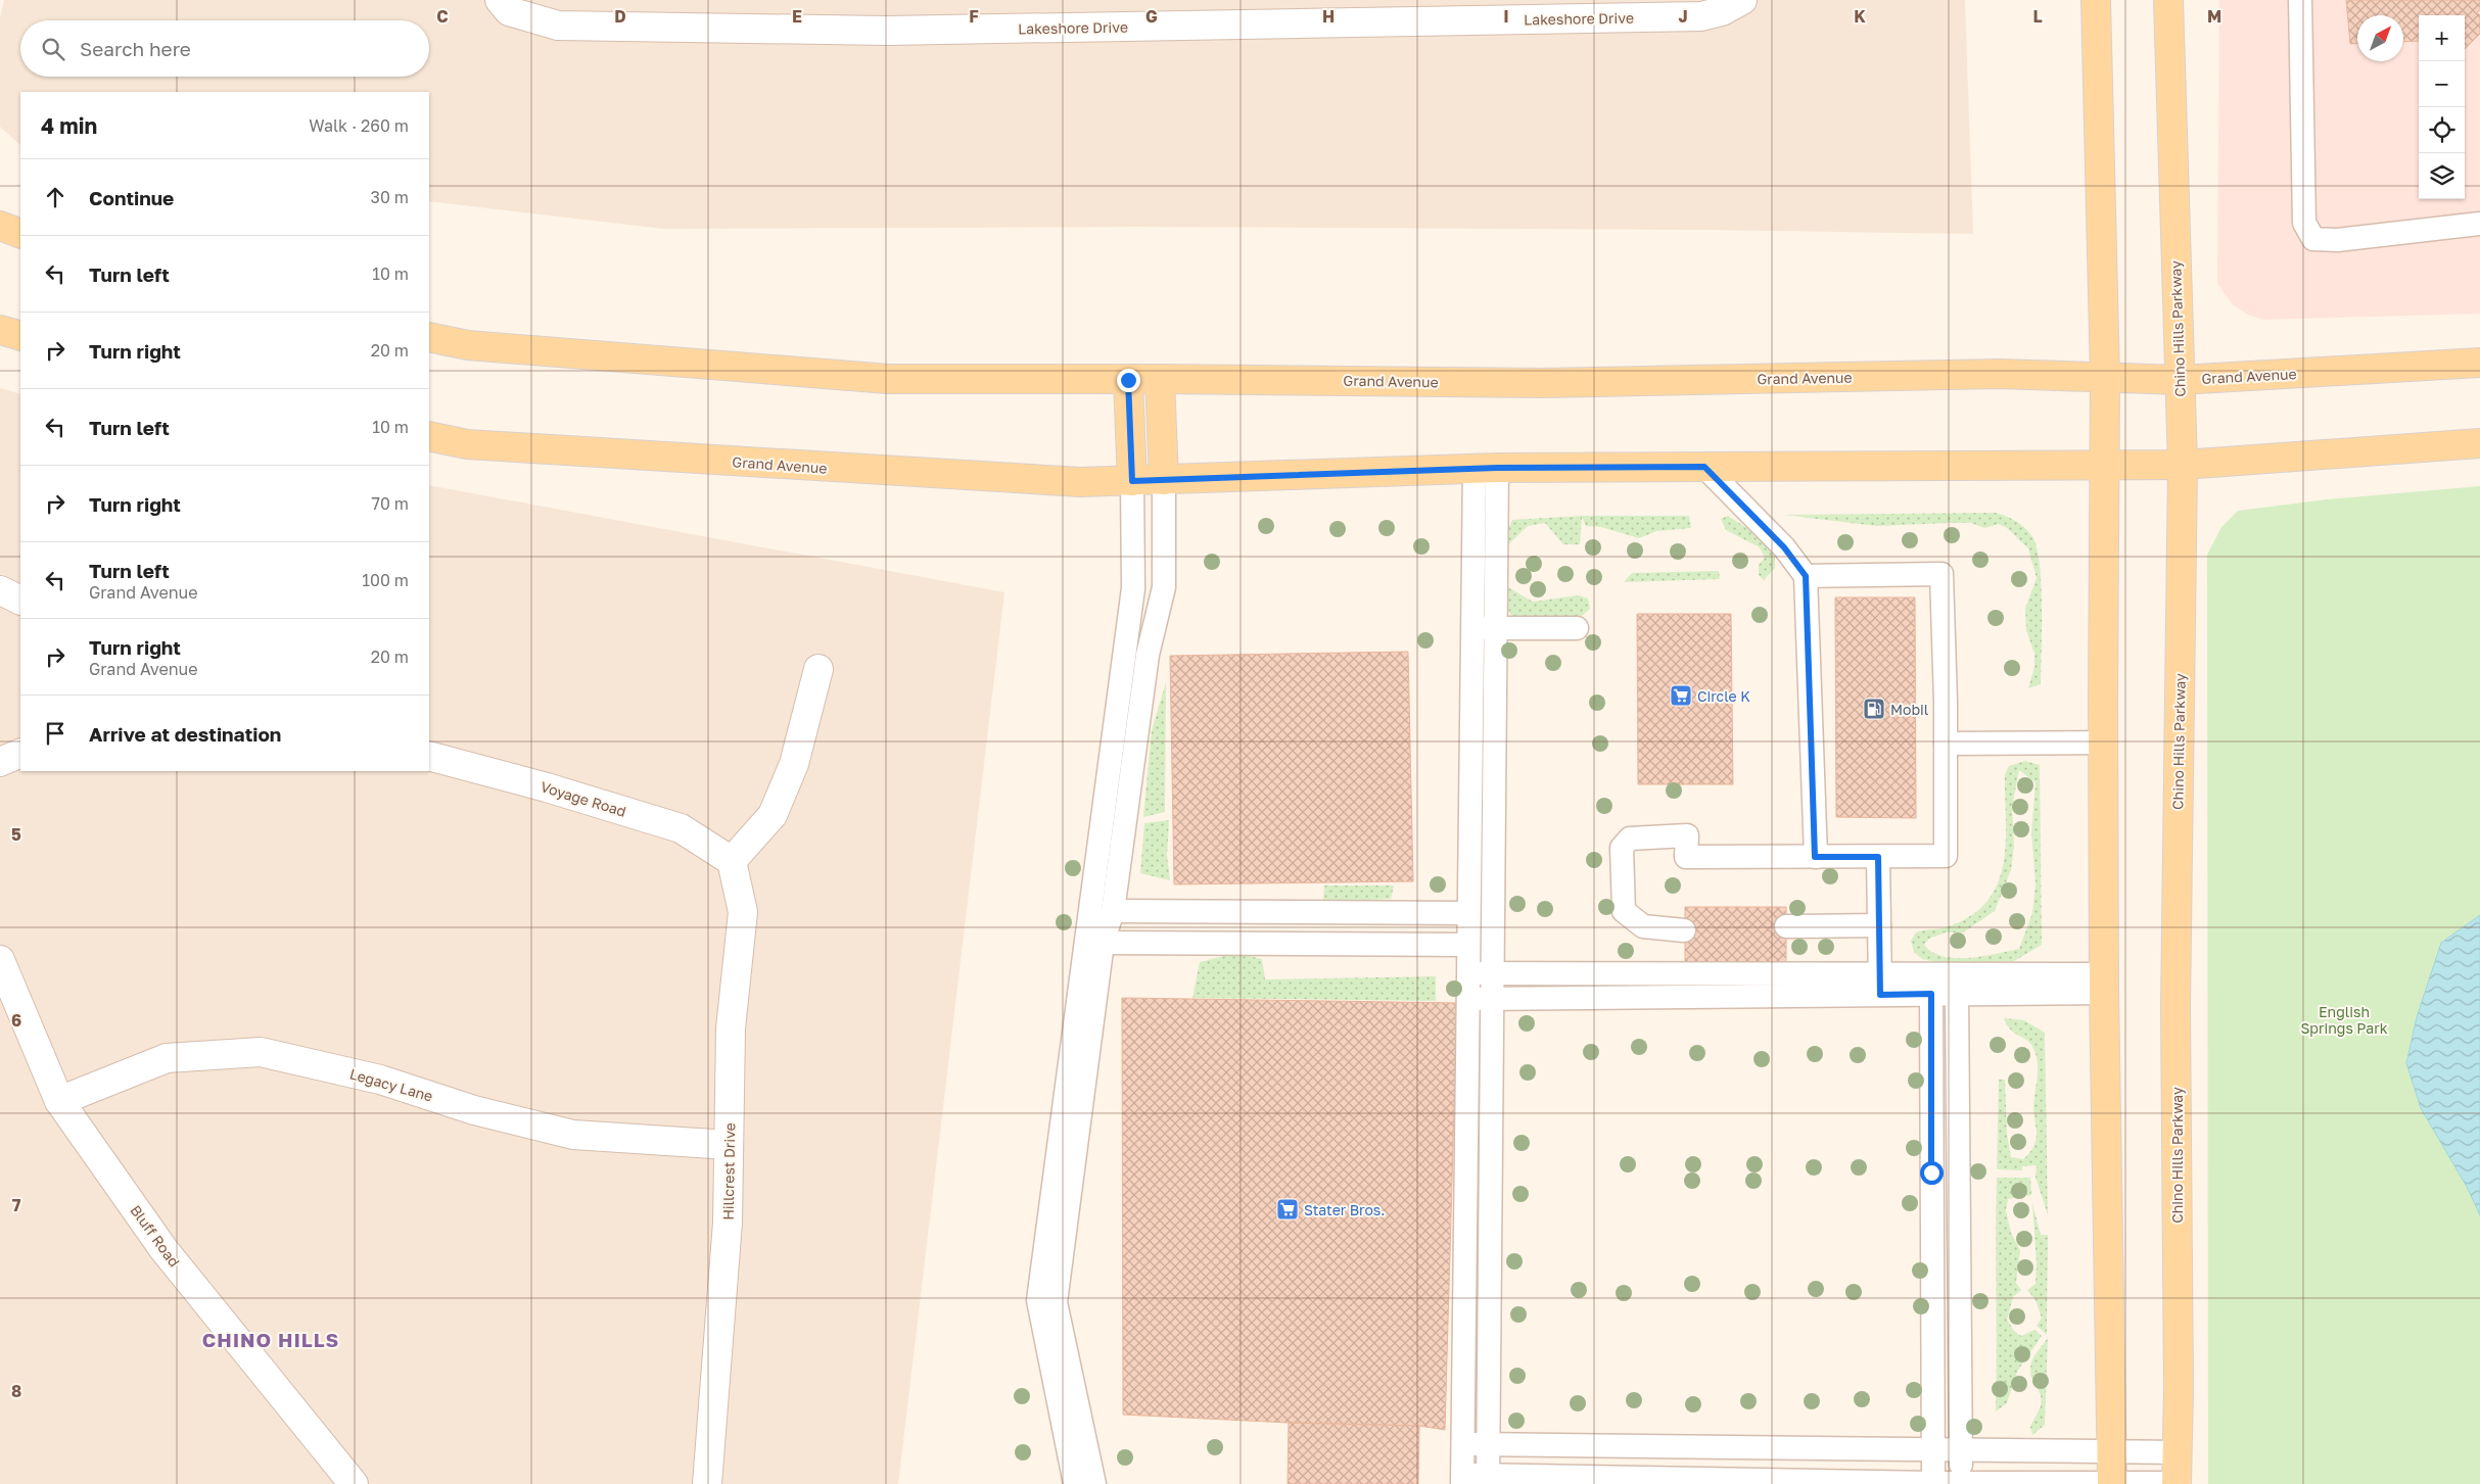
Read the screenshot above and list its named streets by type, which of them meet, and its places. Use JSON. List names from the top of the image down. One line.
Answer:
{"streets":{"main road":["Chino Hills Parkway","Grand Avenue"],"street":["Lakeshore Drive","Voyage Road","Legacy Lane","Hillcrest Drive","Bluff Road"]},"crossings":[["Chino Hills Parkway","Grand Avenue"],["Voyage Road","Hillcrest Drive"],["Legacy Lane","Hillcrest Drive"],["Legacy Lane","Bluff Road"]],"districts":["CHINO HILLS"],"parks":["English Springs Park"],"places":{"supermarket":["Circle K","Stater Bros."],"fuel station":["Mobil"]},"north":"top right","page":{"map_buttons":["+","−"],"search":"Search here","heading":["4 min","Walk · 260 m"],"list":[["Continue","30 m"],["Turn left","10 m"],["Turn right","20 m"],["Turn left","10 m"],["Turn right","70 m"],["Turn left","Grand Avenue","100 m"],["Turn right","Grand Avenue","20 m"],"Arrive at destination"]},"grid":{"columns":["C","D","E","F","G","H","I","J","K","L","M"],"rows":["5","6","7","8"]}}
